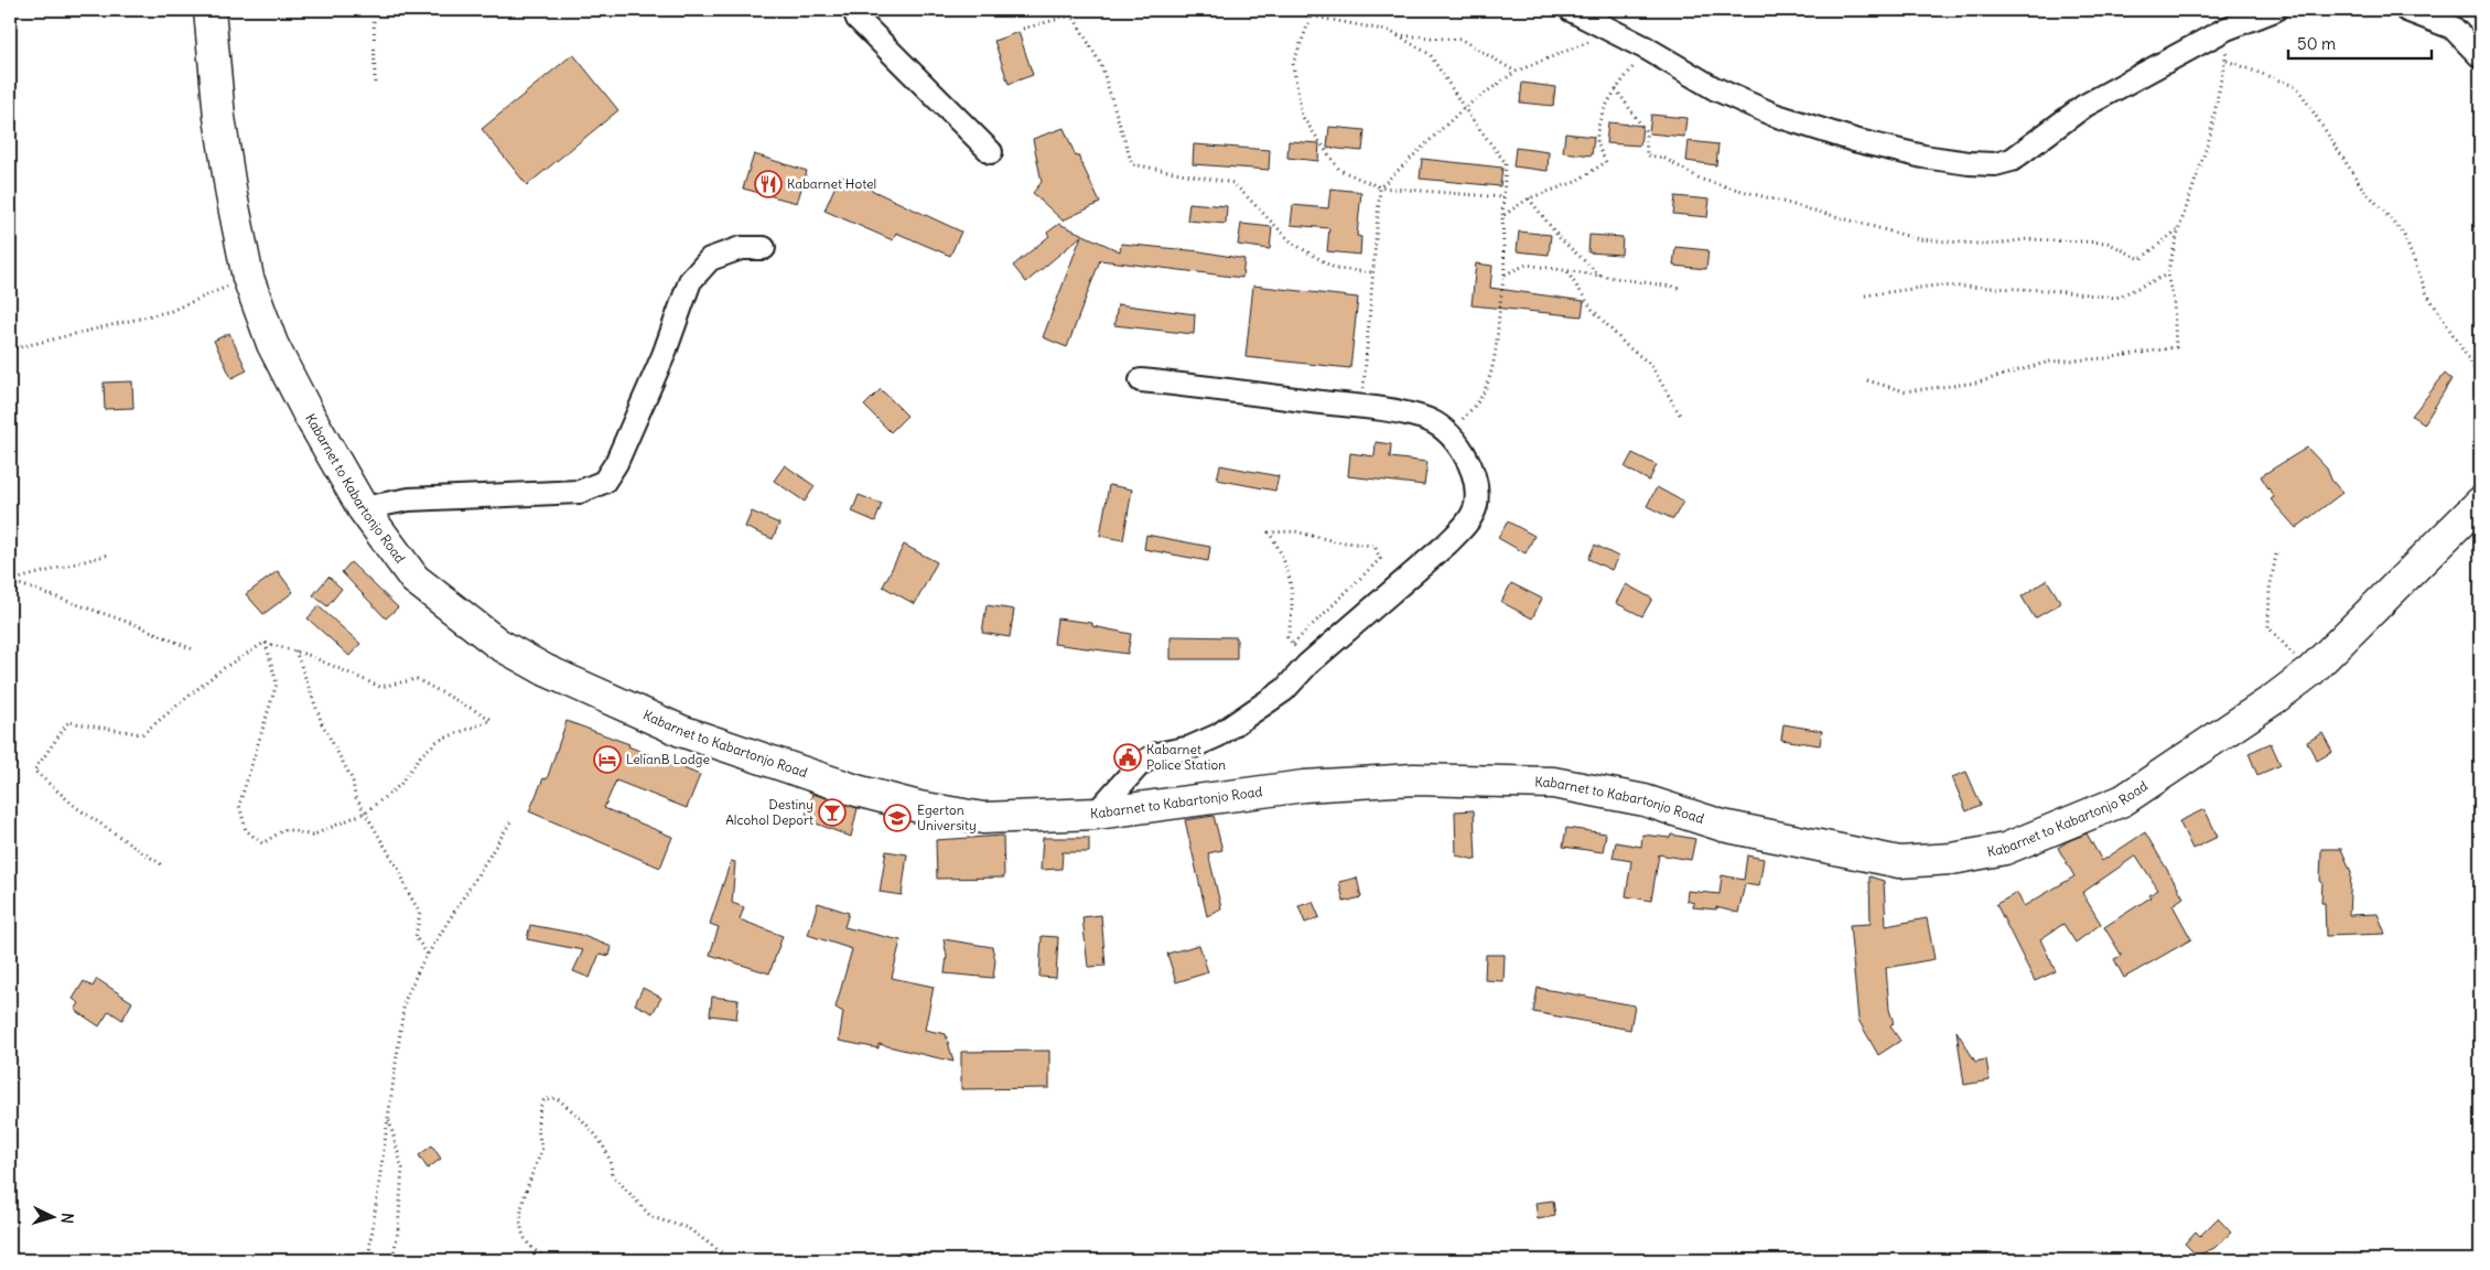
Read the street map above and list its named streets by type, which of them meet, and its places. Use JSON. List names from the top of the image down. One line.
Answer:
{"streets":{"main road":["Kabarnet to Kabartonjo Road"]},"places":{"restaurant":["Kabarnet Hotel"],"public building":["Kabarnet Police Station"],"hotel":["LelianB Lodge"],"bar":["Destiny Alcohol Deport"],"school or university":["Egerton University"]},"scale_bar":"50 m","north":"right"}
